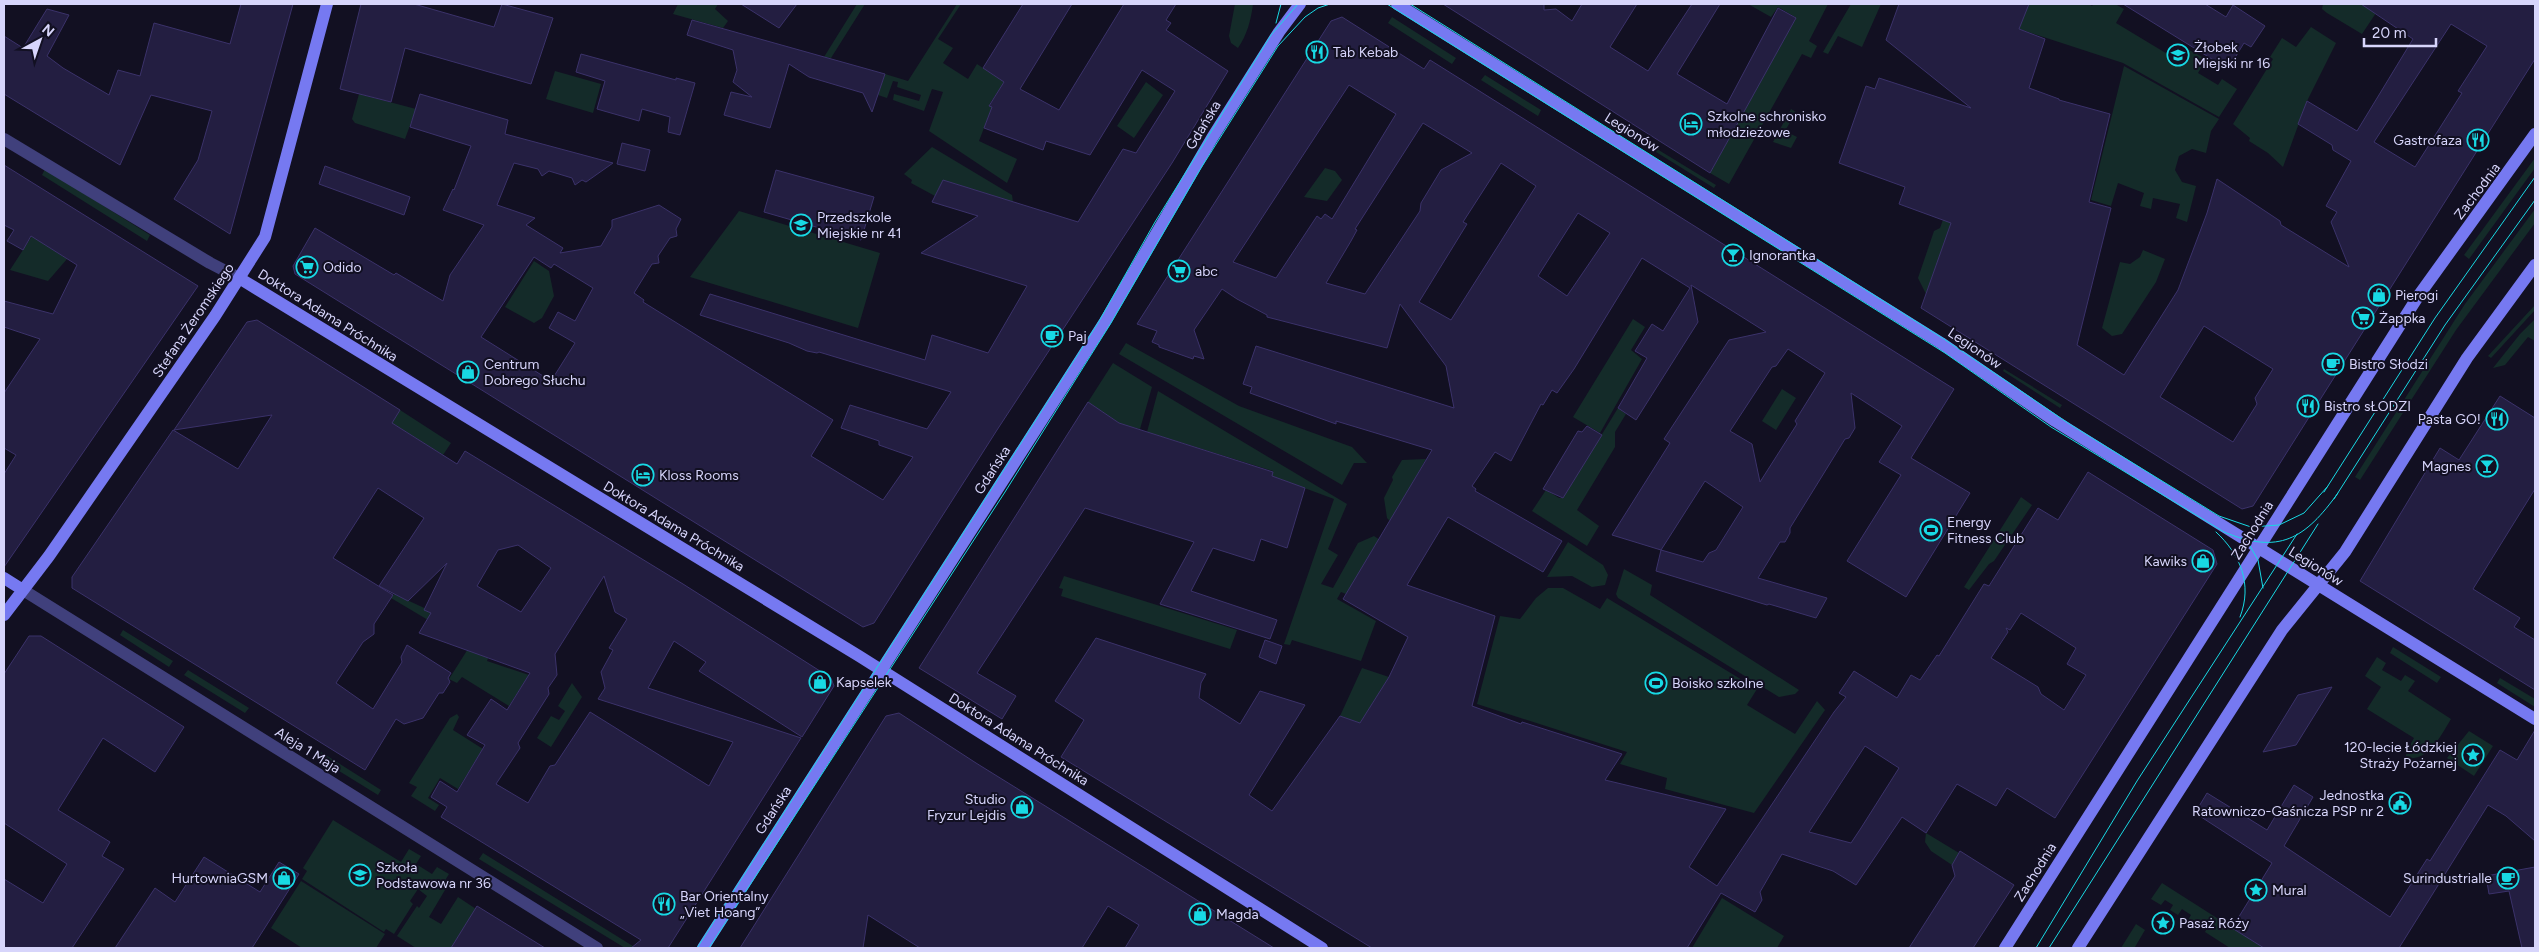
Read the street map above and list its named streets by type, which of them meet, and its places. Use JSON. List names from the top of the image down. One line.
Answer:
{"streets":{"street":["Gdańska","Legionów","Zachodnia","Doktora Adama Próchnika","Stefana Żeromskiego","Aleja 1 Maja"]},"crossings":[["Gdańska","Doktora Adama Próchnika"],["Legionów","Zachodnia"],["Doktora Adama Próchnika","Stefana Żeromskiego"],["Stefana Żeromskiego","Aleja 1 Maja"]],"places":{"restaurant":["Tab Kebab","Gastrofaza","Bistro sŁODZI","Pasta GO!","Bar Orientalny „Viet Hoang”"],"school or university":["Żłobek Miejski nr 16","Przedszkole Miejskie nr 41","Szkoła Podstawowa nr 36"],"hotel":["Szkolne schronisko młodzieżowe","Kloss Rooms"],"bar":["Ignorantka","Magnes"],"supermarket":["Odido","abc","Żappka"],"shop":["Pierogi","Centrum Dobrego Słuchu","Kawiks","Kapselek","Studio Fryzur Lejdis","HurtowniaGSM","Magda"],"cafe":["Paj","Bistro Słodzi","Surindustrialle"],"sports":["Energy Fitness Club","Boisko szkolne"],"place":["120-lecie Łódzkiej Straży Pożarnej","Mural","Pasaż Róży"],"public building":["Jednostka Ratowniczo-Gaśnicza PSP nr 2"]},"scale_bar":"20 m","north":"top right"}
